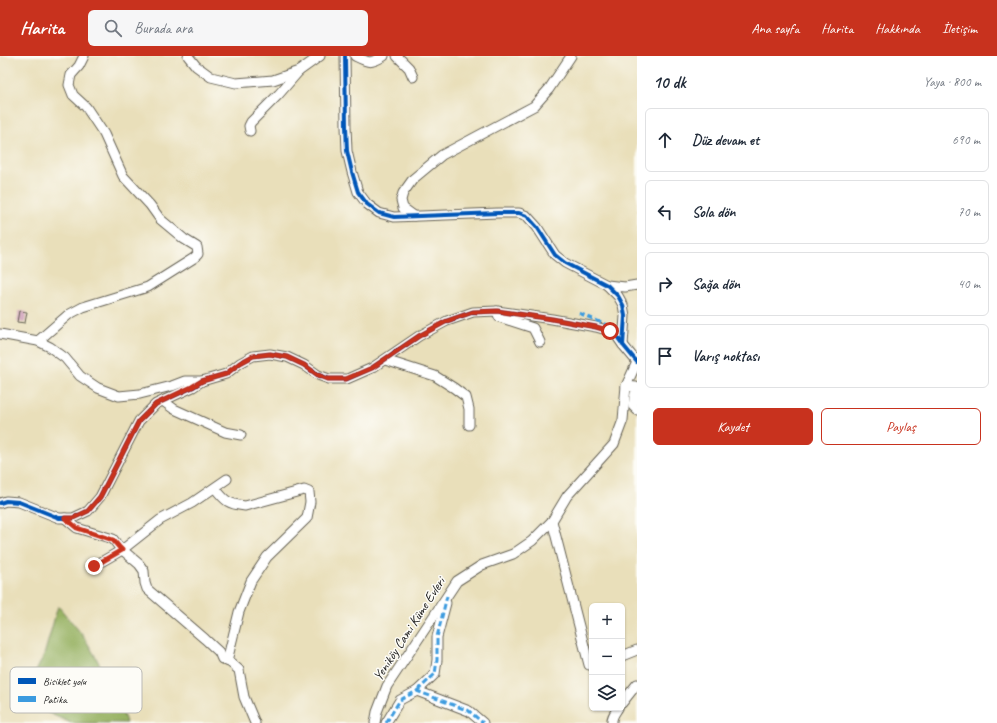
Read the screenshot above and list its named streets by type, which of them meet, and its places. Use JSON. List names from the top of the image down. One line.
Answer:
{"streets":{"street":["Yeniköy Cami Küme Evleri"]},"legend":["Bisiklet yolu","Patika"],"page":{"header":"Harita","search":"Burada ara","nav":["Ana sayfa","Harita","Hakkında","İletişim"],"heading":["10 dk","Yaya · 800 m"],"list":[["Düz devam et","690 m"],["Sola dön","70 m"],["Sağa dön","40 m"],"Varış noktası"],"buttons":["Kaydet","Paylaş"],"map_buttons":["+","−"]}}
